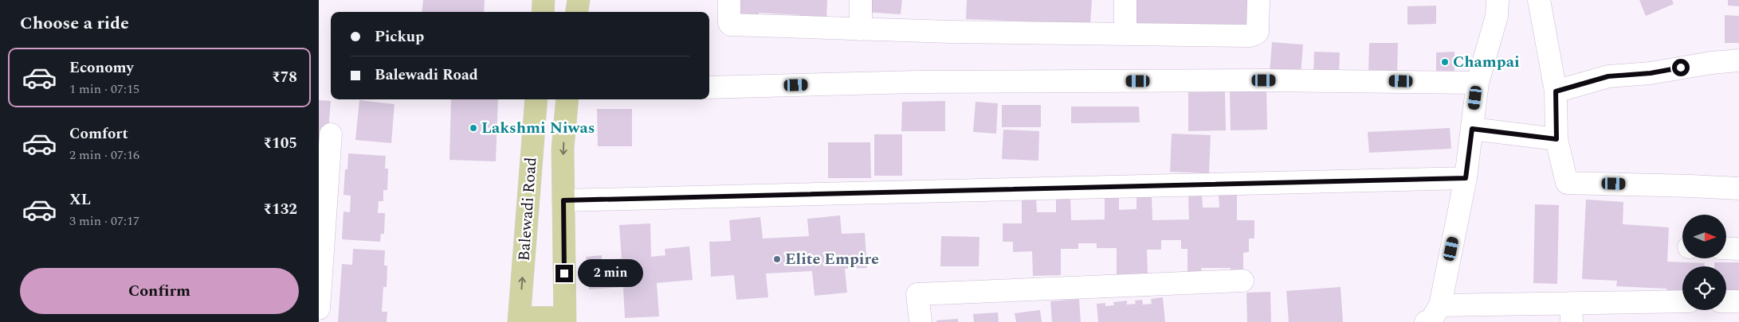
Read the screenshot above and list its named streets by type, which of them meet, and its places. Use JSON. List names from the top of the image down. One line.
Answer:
{"streets":{"main road":["Balewadi Road"]},"places":["Champai","Lakshmi Niwas","Elite Empire"],"north":"right","page":{"heading":"Choose a ride","banner":["Pickup","Balewadi Road"],"list":[{"name":"Economy","note":"1 min · 07:15","value":"₹78"},{"name":"Comfort","note":"2 min · 07:16","value":"₹105"},{"name":"XL","note":"3 min · 07:17","value":"₹132"}],"bubble":"2 min","buttons":"Confirm"}}
